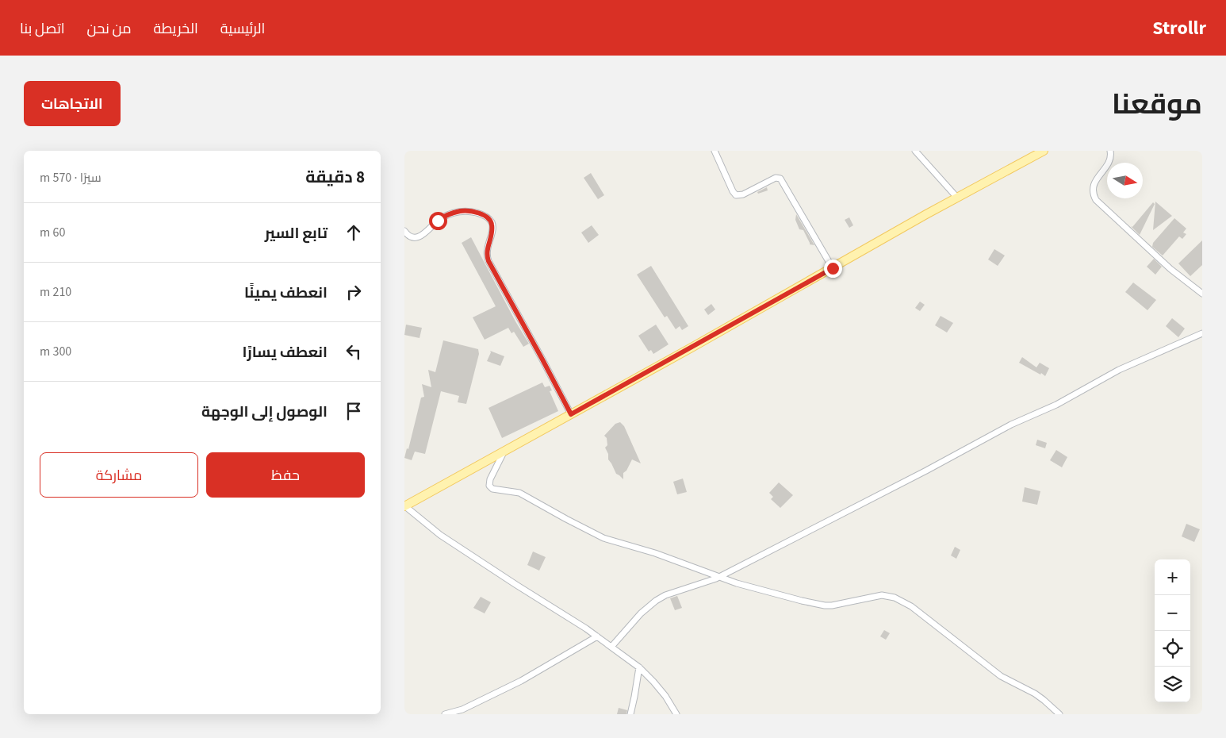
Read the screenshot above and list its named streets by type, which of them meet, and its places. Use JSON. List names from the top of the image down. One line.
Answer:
{"north":"right","page":{"header":"Strollr","nav":["الرئيسية","الخريطة","من نحن","اتصل بنا"],"title":"موقعنا","buttons":["الاتجاهات",["حفظ","مشاركة"]],"heading":["8 دقيقة","سيرًا · 570 m"],"list":[["تابع السير","60 m"],["انعطف يمينًا","210 m"],["انعطف يسارًا","300 m"],"الوصول إلى الوجهة"],"map_buttons":["+","−"]}}
